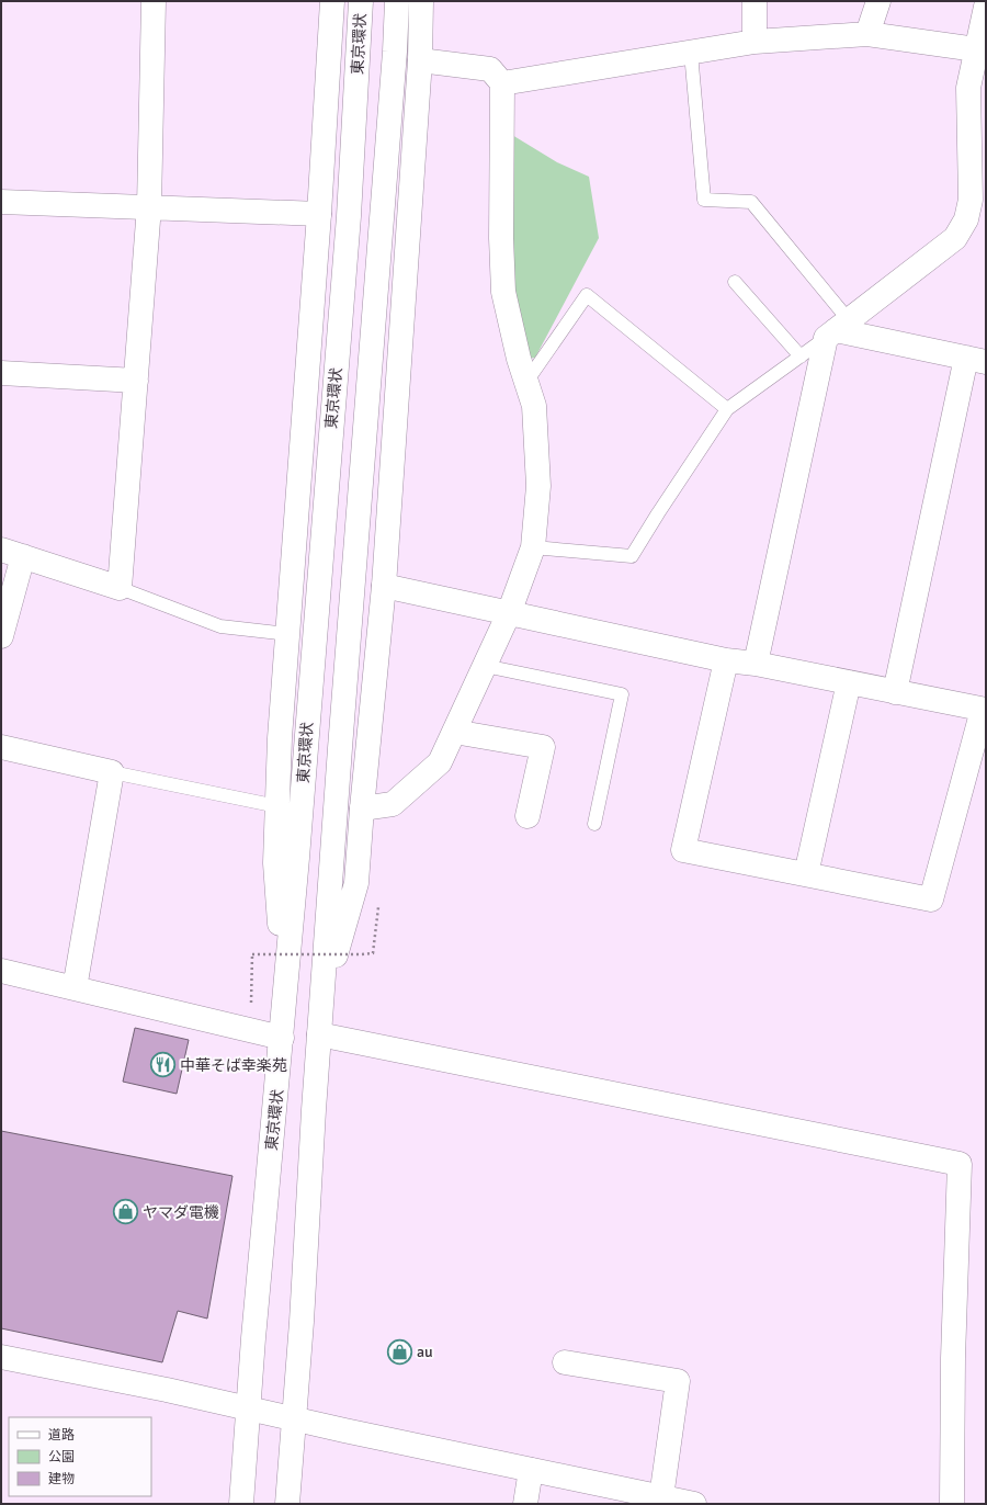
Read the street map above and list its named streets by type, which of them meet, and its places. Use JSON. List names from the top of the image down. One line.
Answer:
{"streets":{"main road":["東京環状"]},"places":{"restaurant":["中華そば幸楽苑"],"shop":["ヤマダ電機","au"]},"legend":["道路","公園","建物"]}
